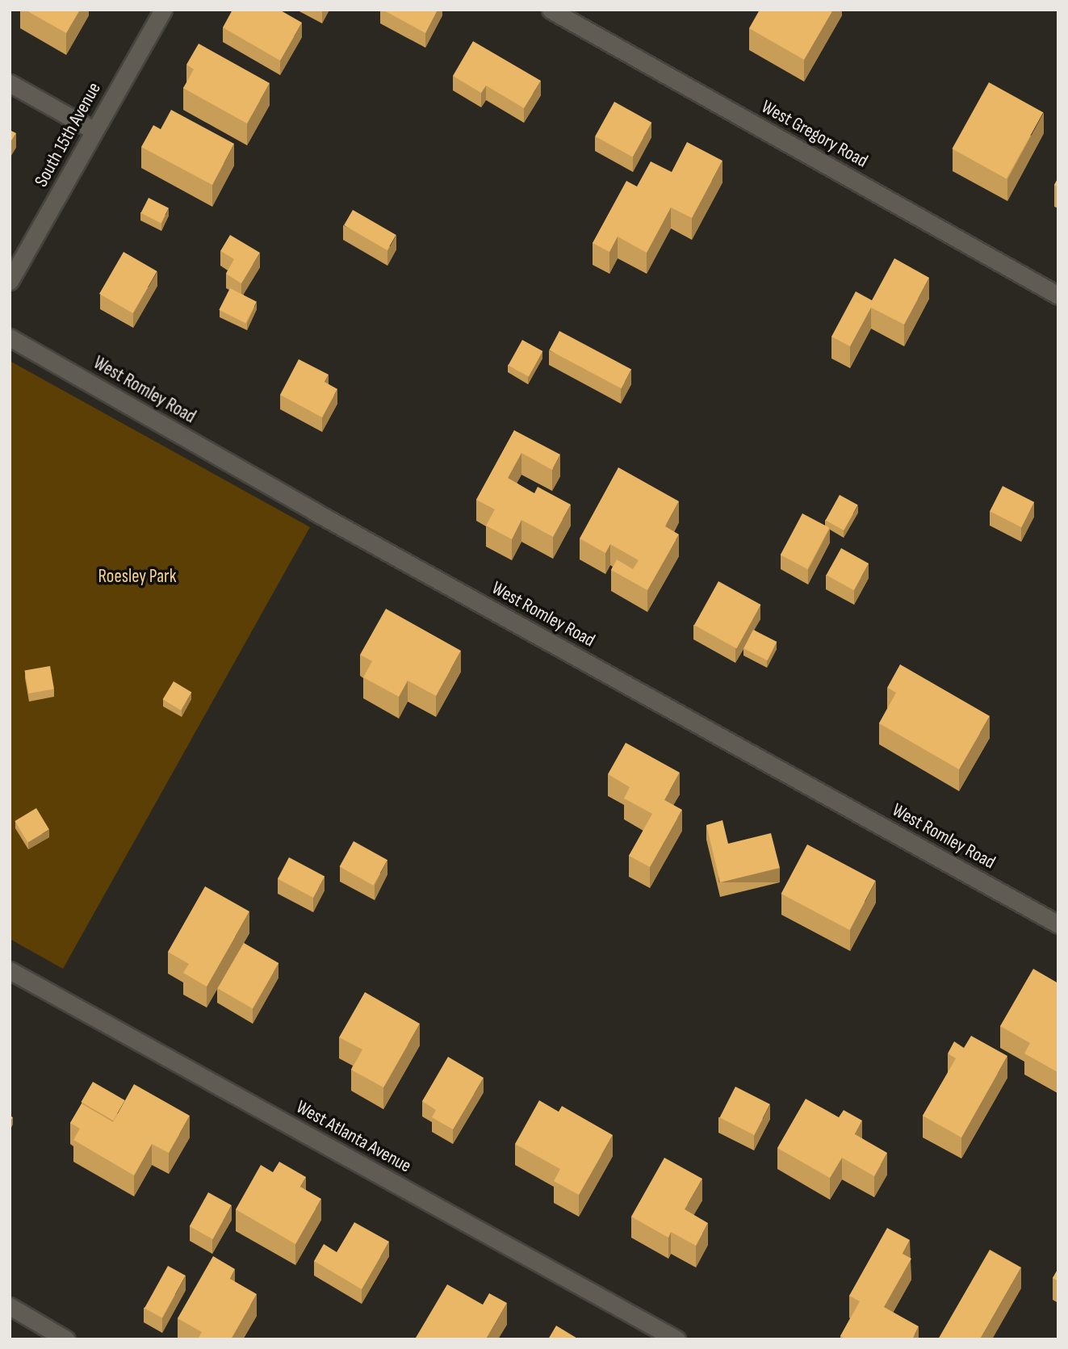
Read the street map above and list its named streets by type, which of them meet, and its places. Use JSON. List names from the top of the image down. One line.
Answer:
{"streets":{"street":["West Gregory Road","South 15th Avenue","West Romley Road","West Atlanta Avenue"]},"parks":["Roesley Park"]}
